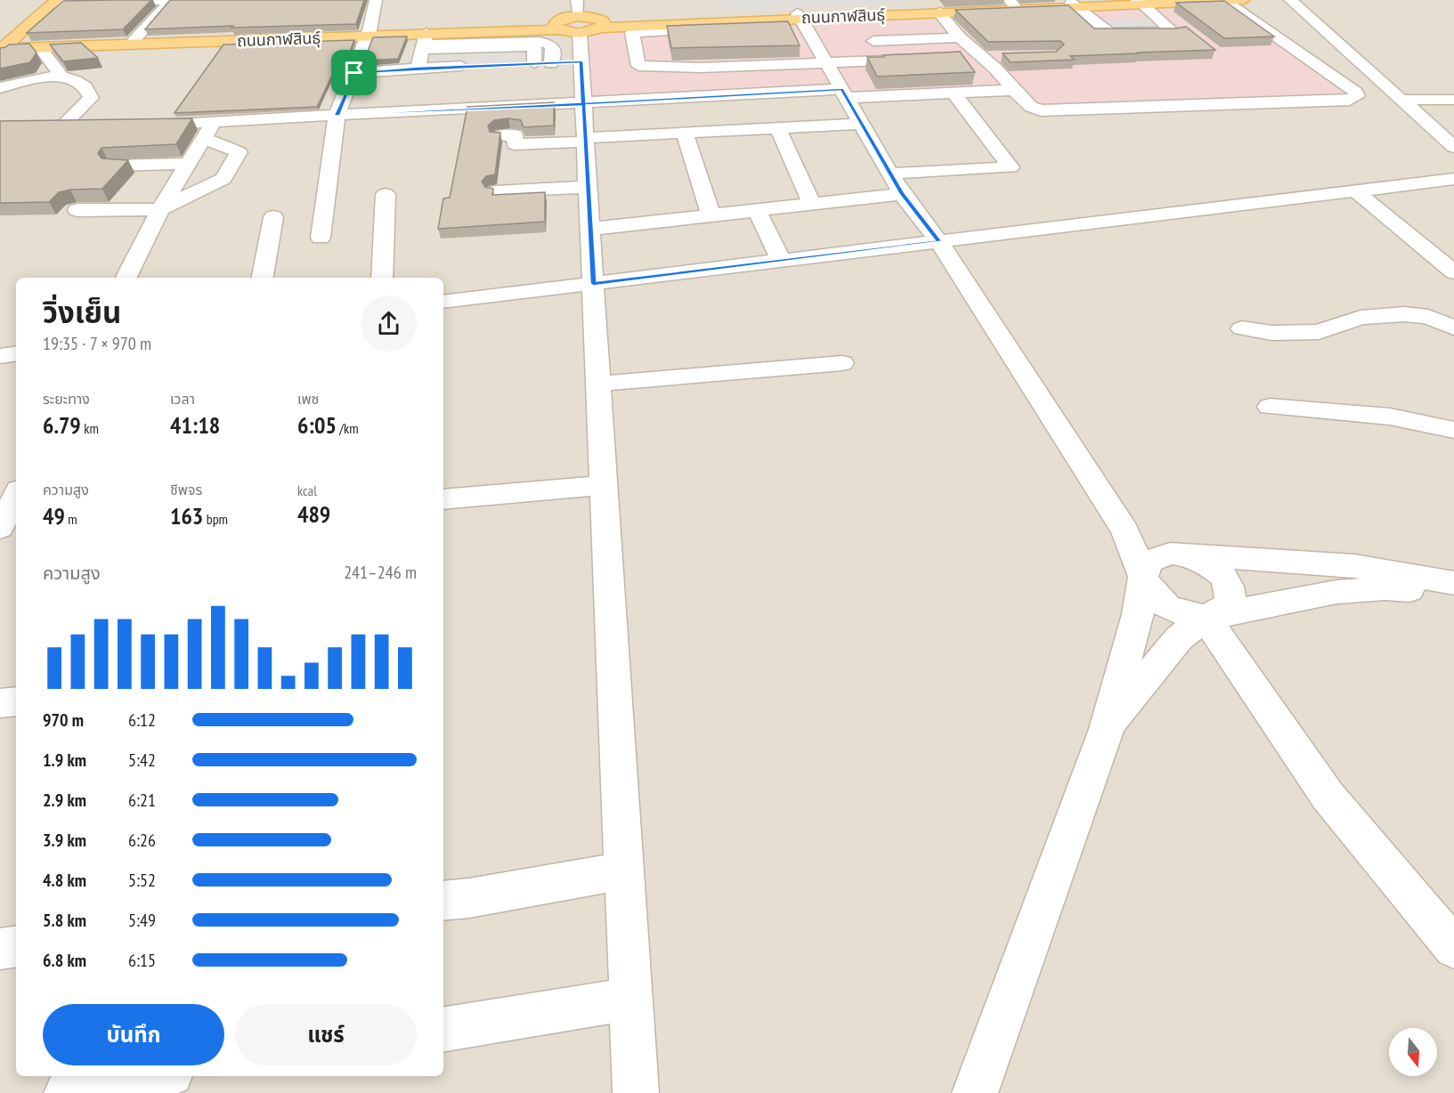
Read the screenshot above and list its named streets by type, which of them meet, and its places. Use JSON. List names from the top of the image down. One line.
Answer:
{"streets":{"main road":["ถนนกาฬสินธุ์"]},"north":"bottom","page":{"heading":["วิ่งเย็น","19:35 · 7 × 970 m"],"stats":[["ระยะทาง","6.79 km"],["เวลา","41:18"],["เพซ","6:05 /km"],["ความสูง","49 m"],["ชีพจร","163 bpm"],["kcal","489"]],"chart":["ความสูง","241–246 m"],"list":[{"name":"970 m","note":"6:12"},{"name":"1.9 km","note":"5:42"},{"name":"2.9 km","note":"6:21"},{"name":"3.9 km","note":"6:26"},{"name":"4.8 km","note":"5:52"},{"name":"5.8 km","note":"5:49"},{"name":"6.8 km","note":"6:15"}],"buttons":["บันทึก","แชร์"]}}
